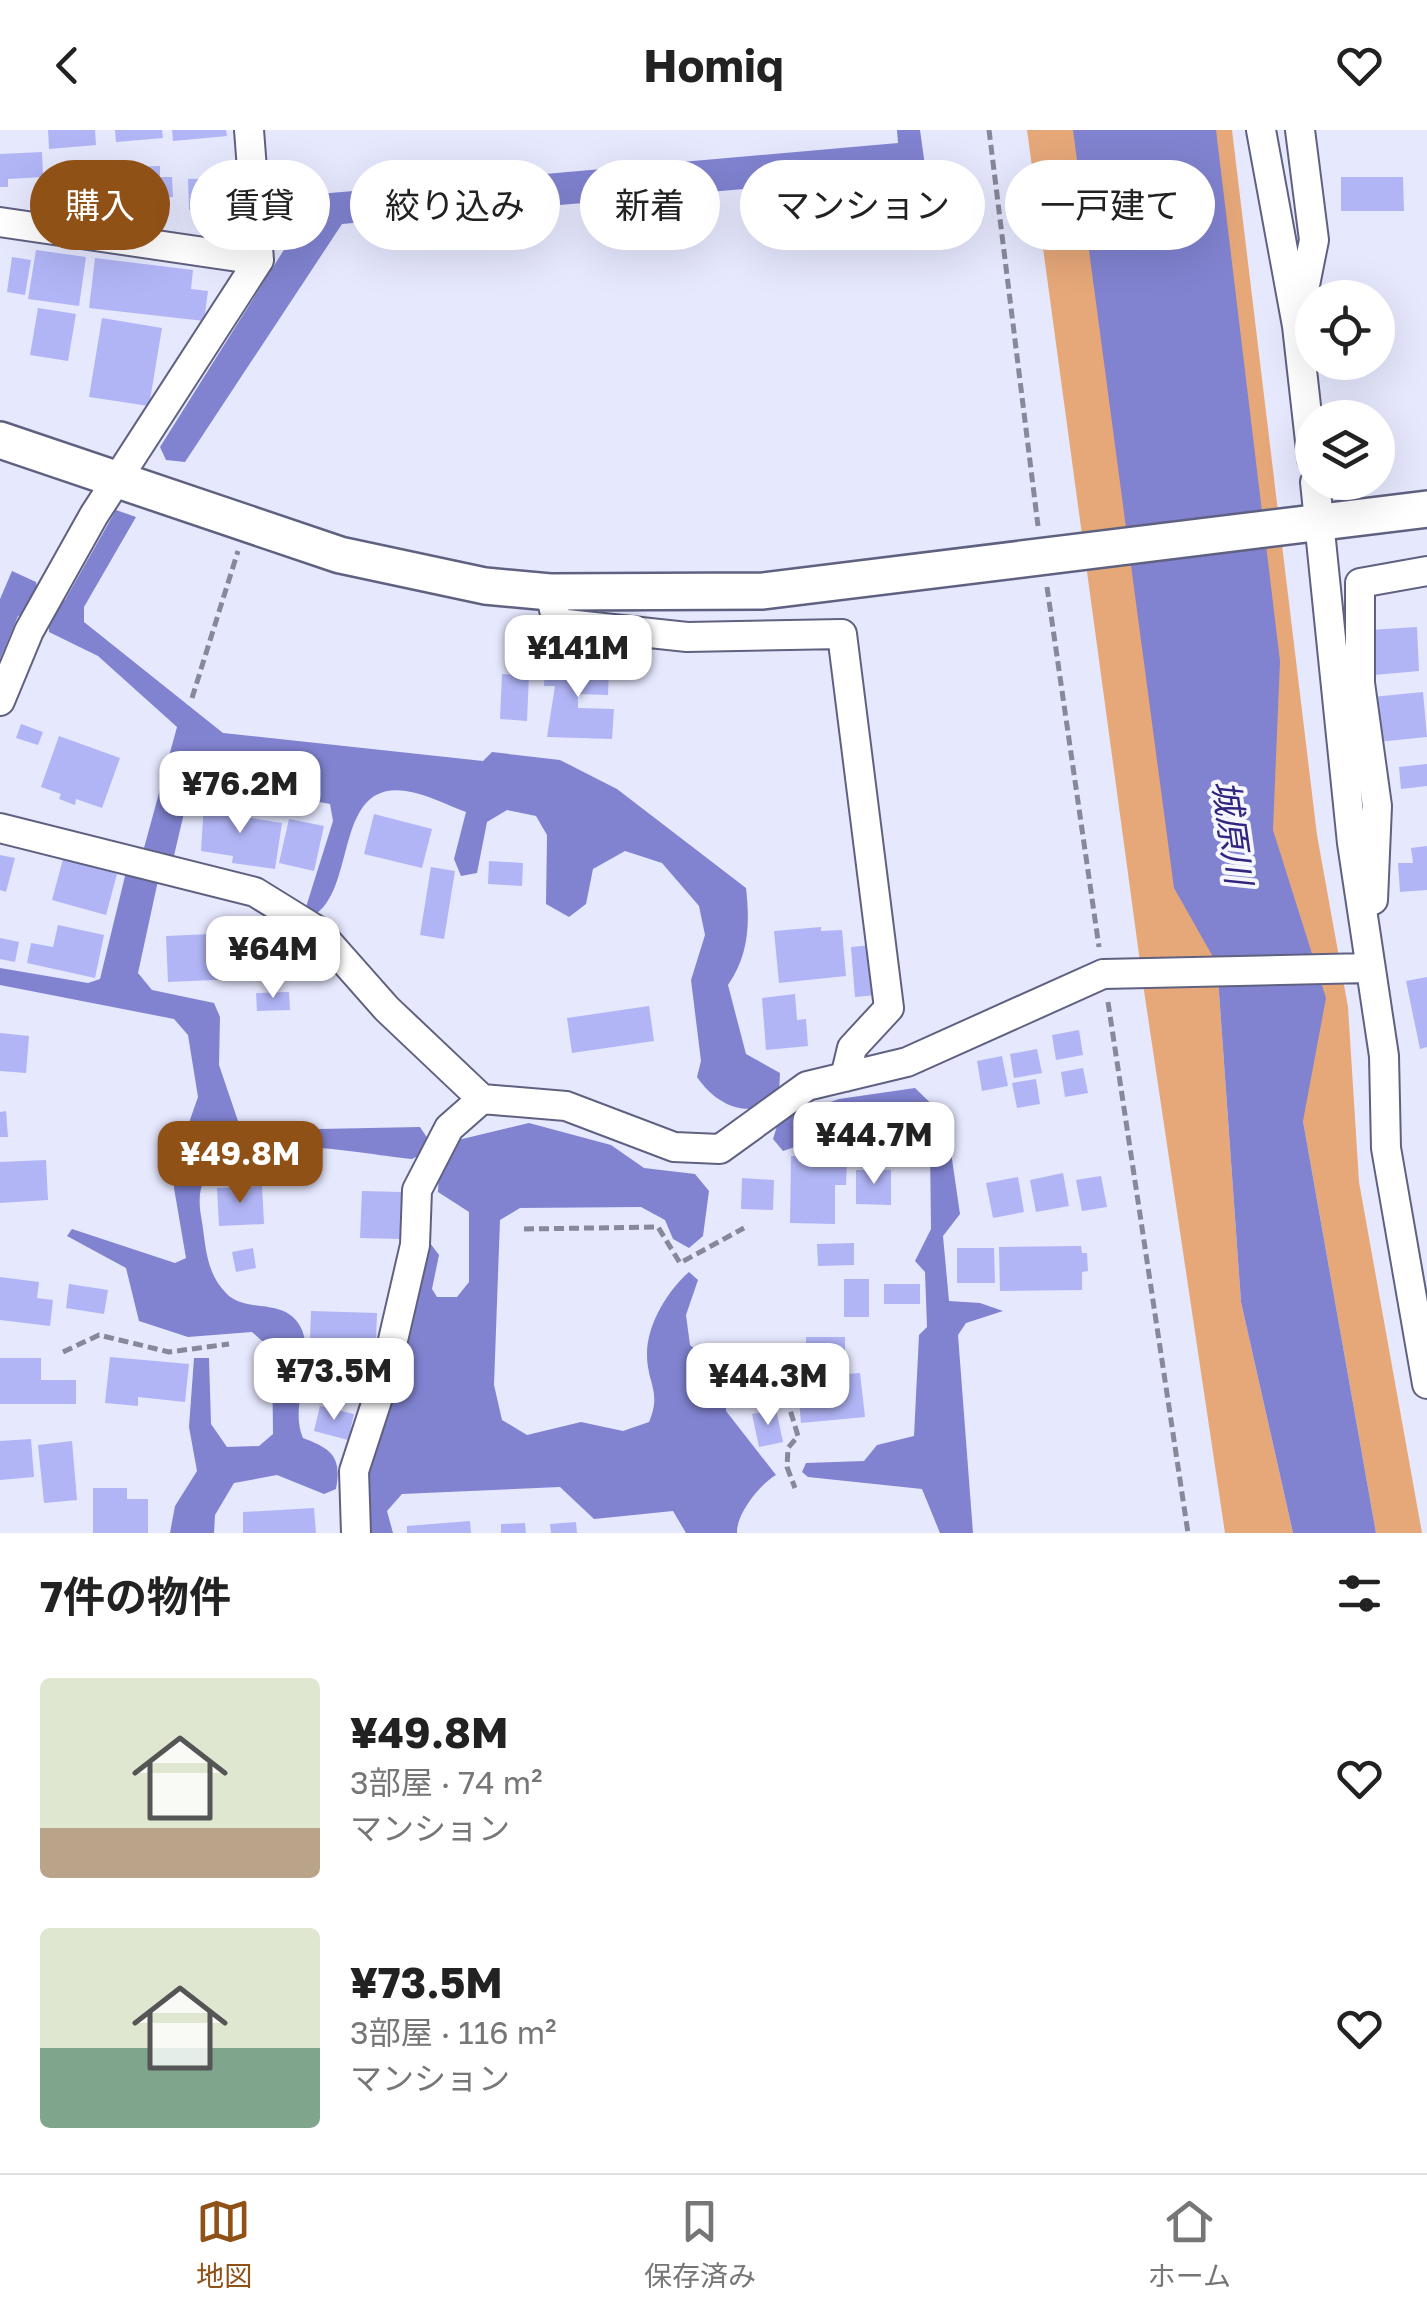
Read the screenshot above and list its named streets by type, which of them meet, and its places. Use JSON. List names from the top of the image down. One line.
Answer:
{"water":["城原川"],"page":{"header":"Homiq","chip":["購入","賃貸","絞り込み","新着","マンション","一戸建て"],"price":["¥141M","¥76.2M","¥64M","¥44.7M","¥49.8M","¥73.5M","¥44.3M"],"heading":"7件の物件","list":[{"name":"¥49.8M","note":"3部屋 · 74 m² · マンション"},{"name":"¥73.5M","note":"3部屋 · 116 m² · マンション"}],"tabs":["地図","保存済み","ホーム"]}}
